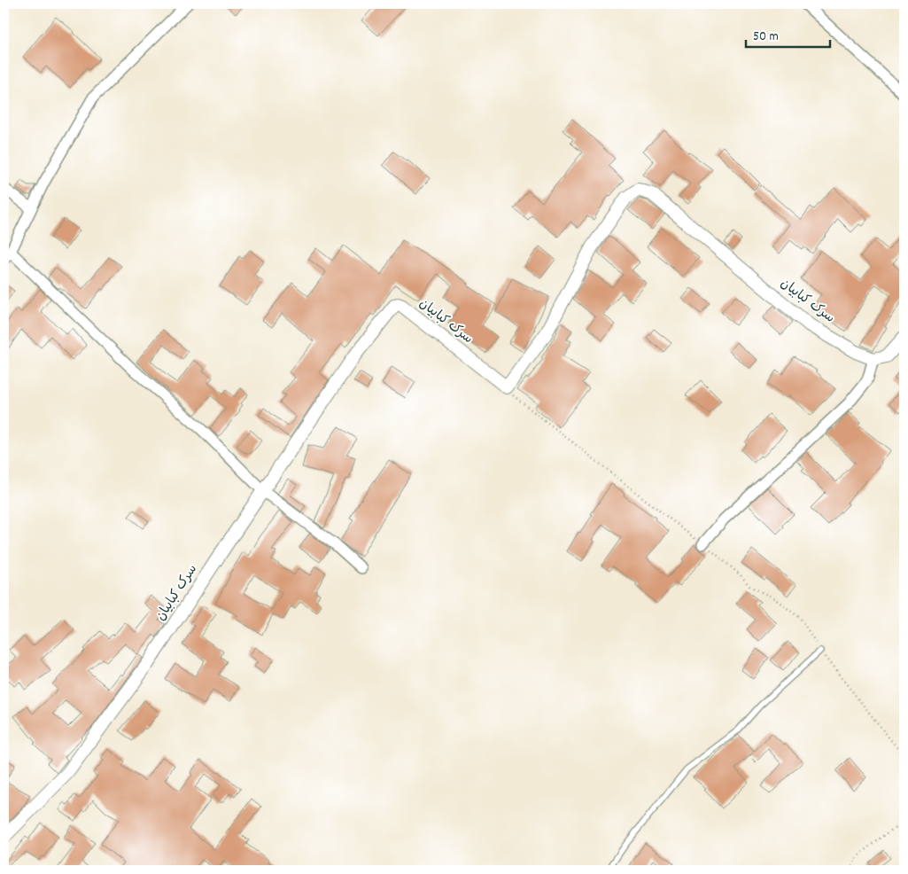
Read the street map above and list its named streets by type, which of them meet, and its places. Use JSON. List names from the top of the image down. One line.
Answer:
{"streets":{"street":["سرک کبابیان"]},"scale_bar":"50 m"}
